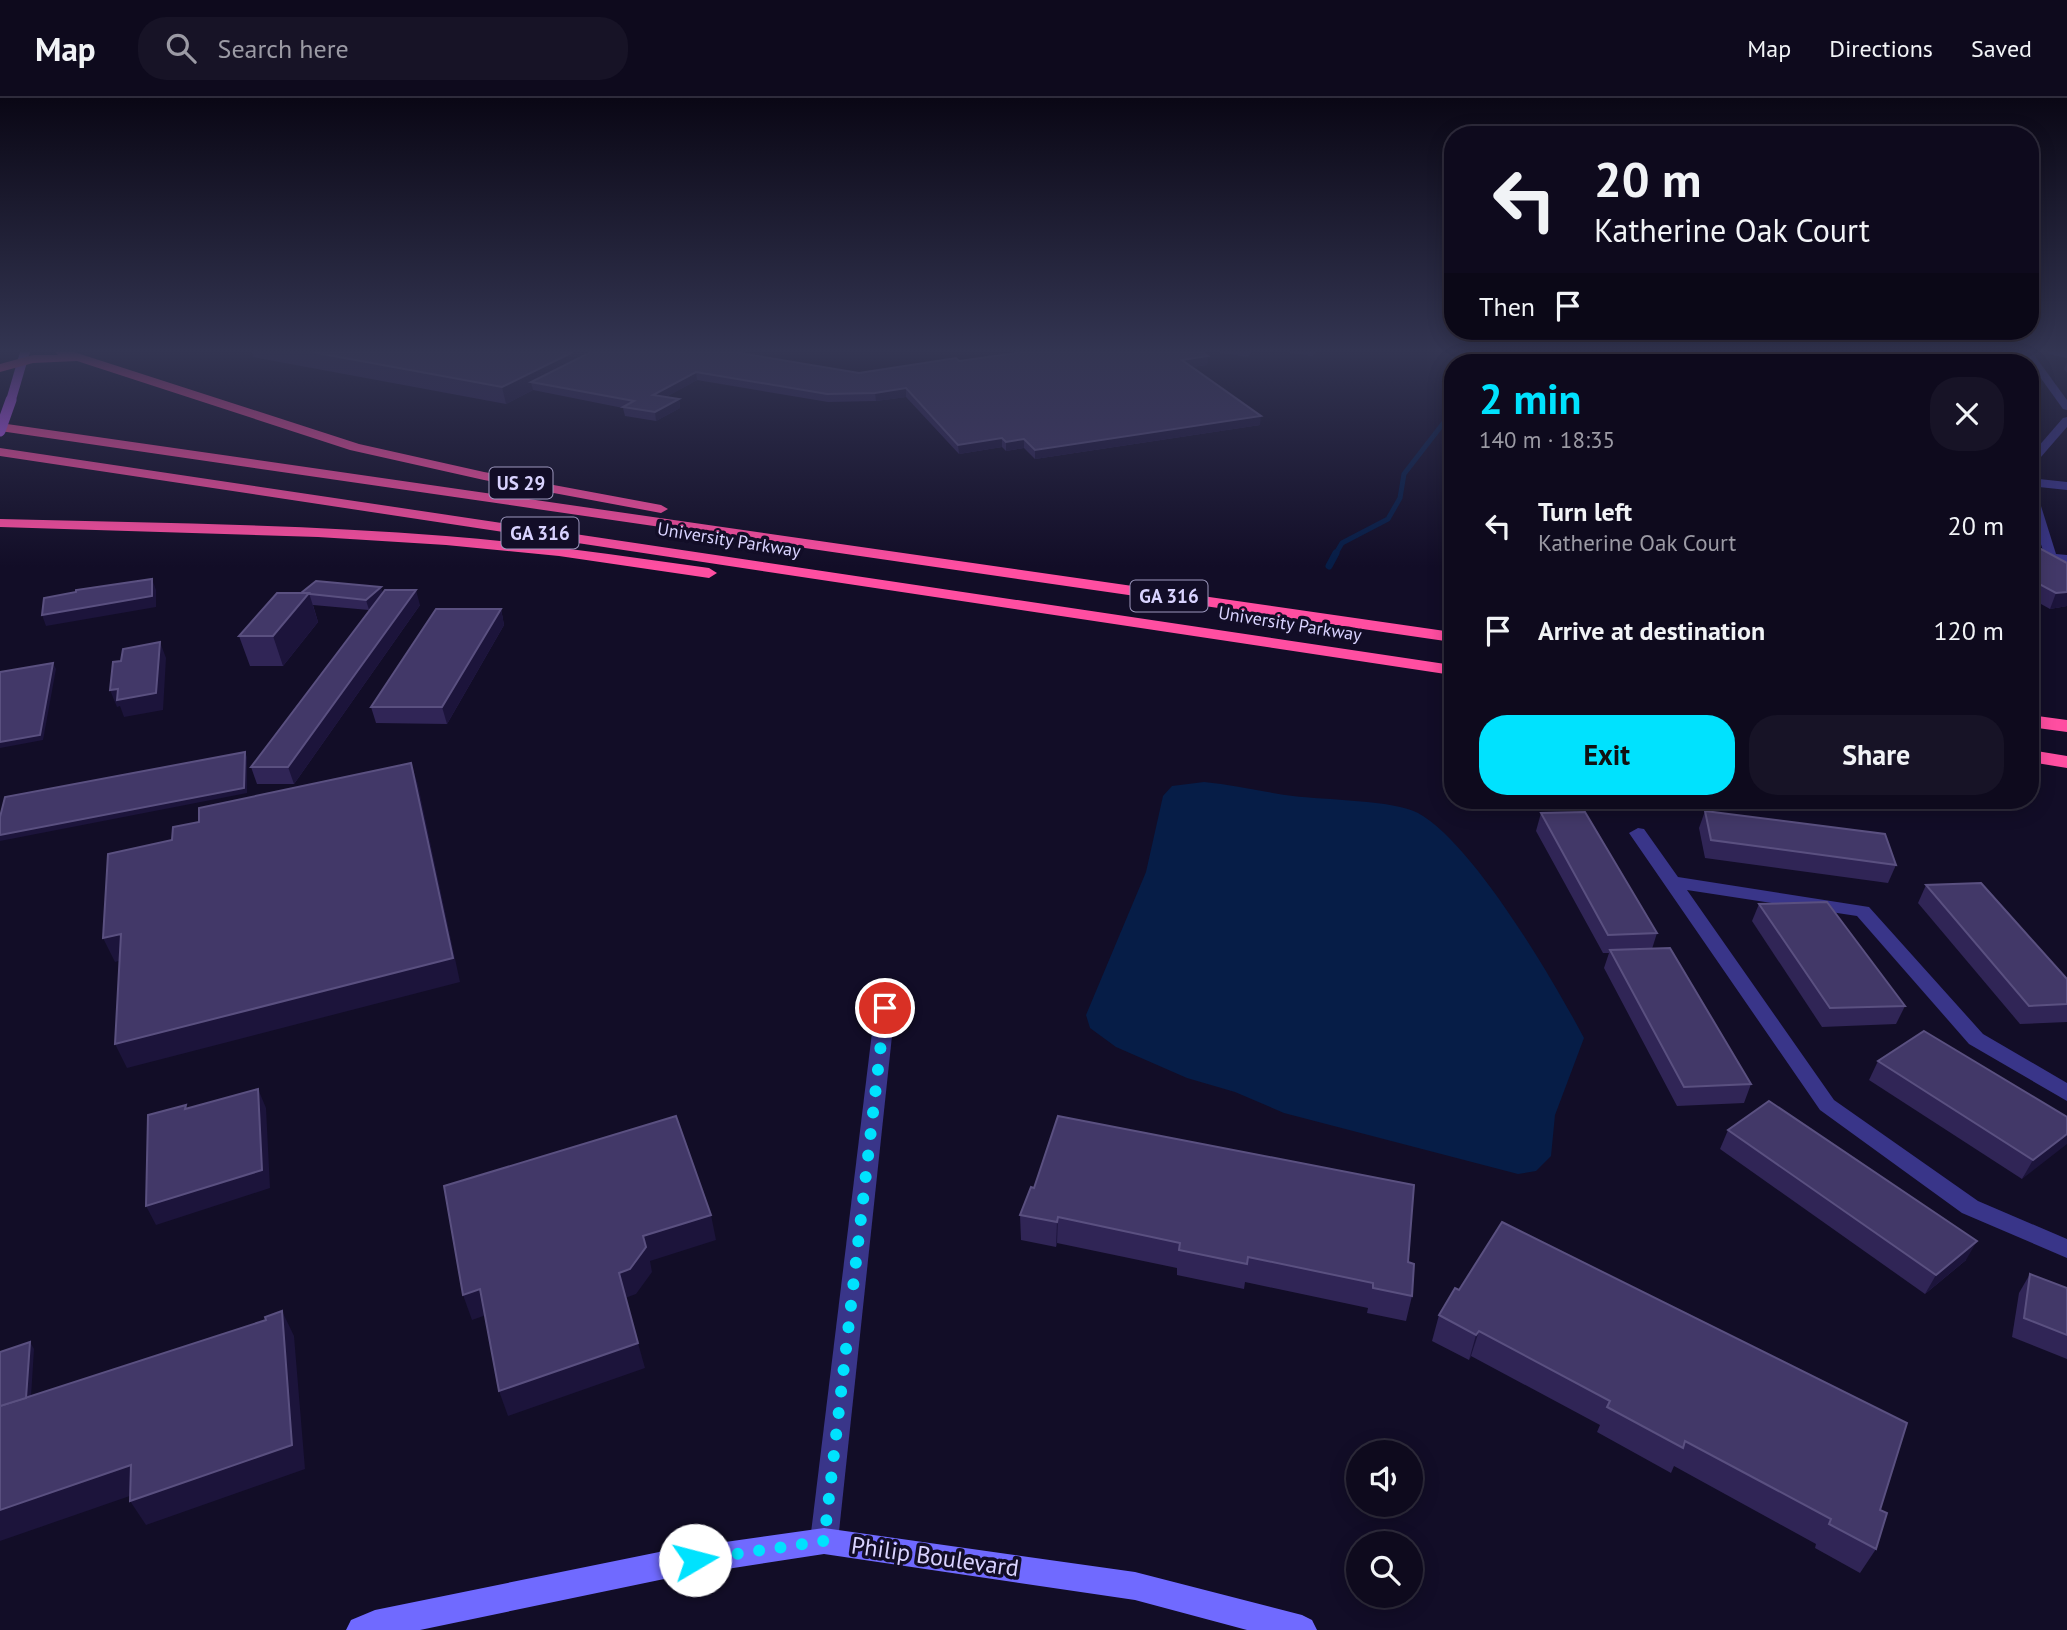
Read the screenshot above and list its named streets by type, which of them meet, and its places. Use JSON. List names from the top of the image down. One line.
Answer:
{"streets":{"highway":["US 29","GA 316","University Parkway"],"street":["Philip Boulevard"]},"crossings":[["US 29","University Parkway"]],"page":{"header":"Map","search":"Search here","nav":["Map","Directions","Saved"],"turn":["20 m","Katherine Oak Court"],"then":"Then","heading":["2 min","140 m · 18:35"],"list":[{"name":"Turn left","note":"Katherine Oak Court","value":"20 m"},{"name":"Arrive at destination","value":"120 m"}],"buttons":["Exit","Share"]}}
